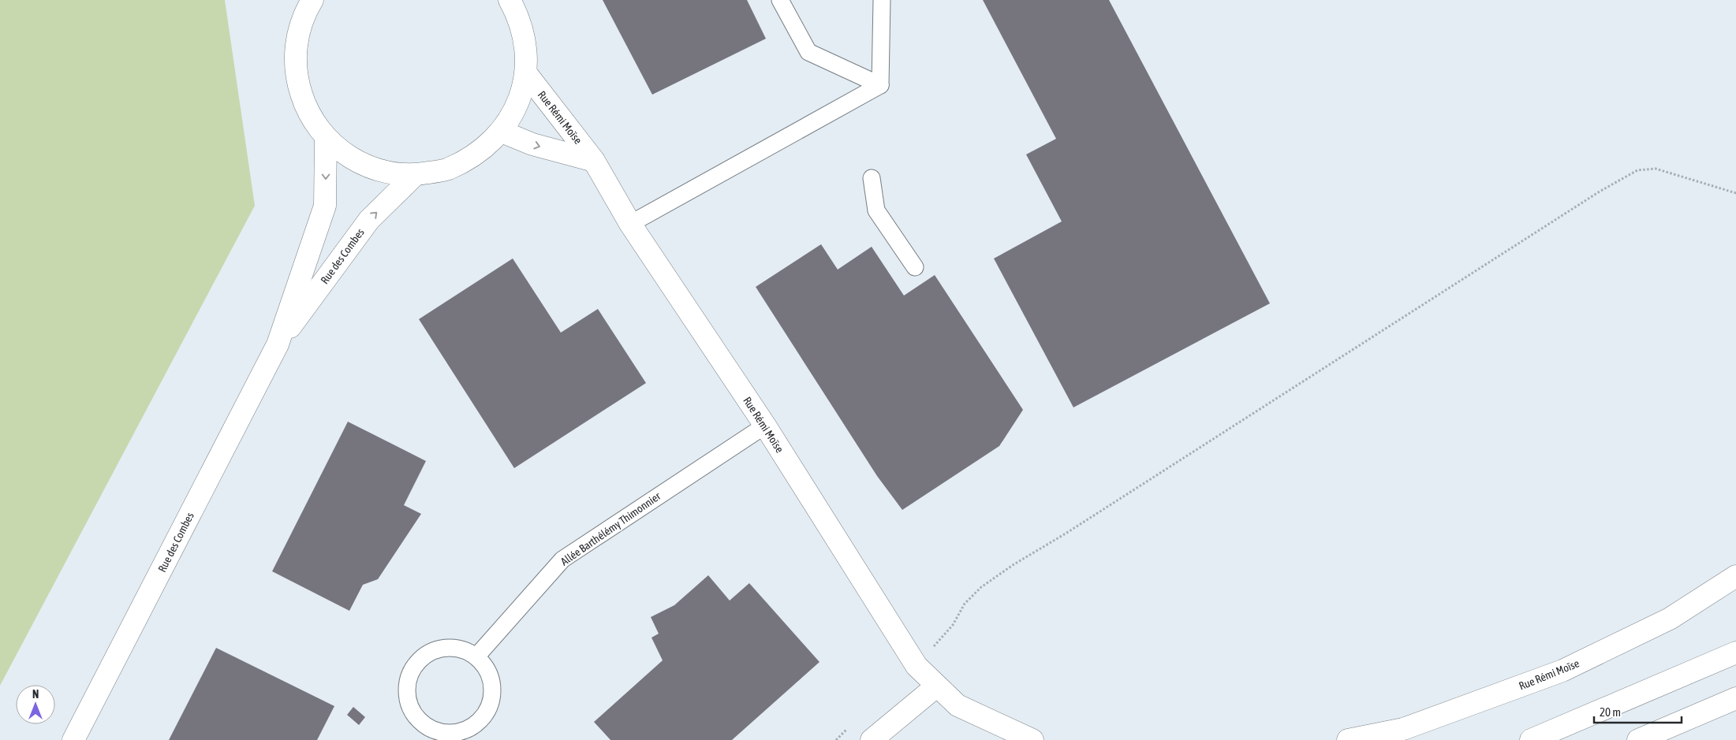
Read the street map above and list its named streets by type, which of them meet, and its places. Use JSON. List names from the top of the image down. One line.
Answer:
{"streets":{"street":["Rue Rémi Moïse","Rue des Combes"],"lane":["Allée Barthélémy Thimonnier"]},"crossings":[["Rue Rémi Moïse","Allée Barthélémy Thimonnier"]],"scale_bar":"20 m","north":"top"}
